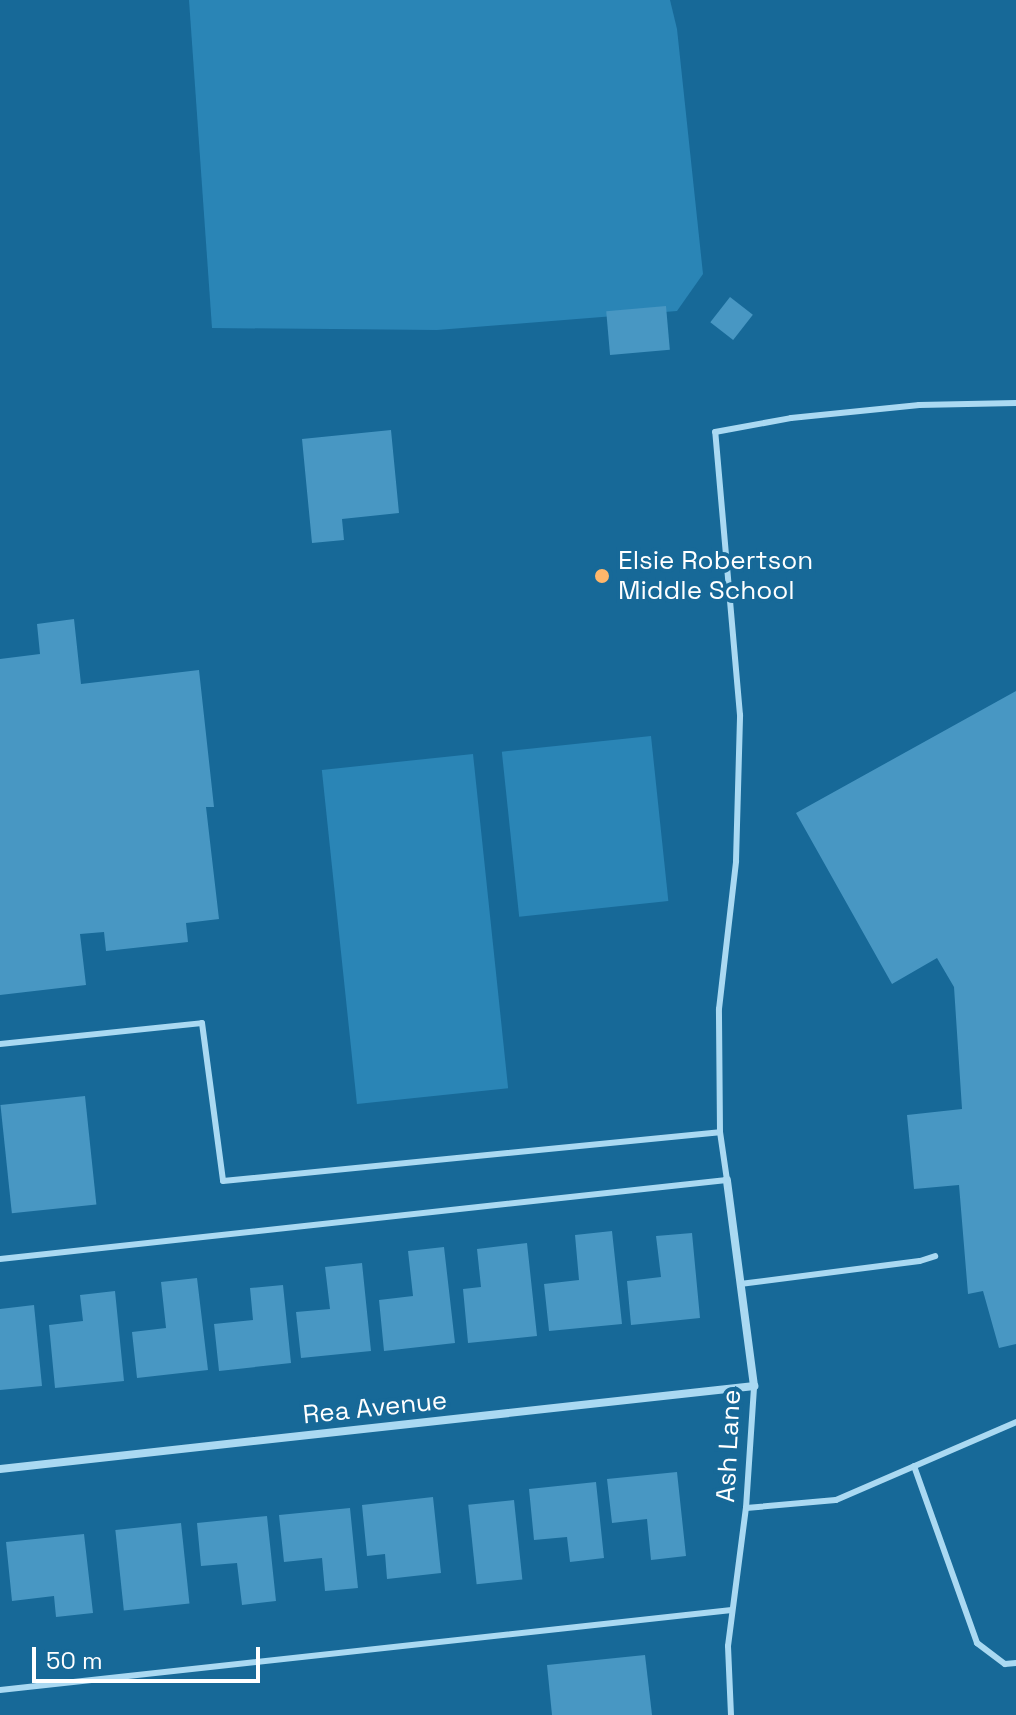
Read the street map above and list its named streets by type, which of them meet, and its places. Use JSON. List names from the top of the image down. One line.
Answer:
{"streets":{"street":["Rea Avenue","Ash Lane"]},"crossings":[["Rea Avenue","Ash Lane"]],"places":["Elsie Robertson Middle School"],"scale_bar":"50 m"}
